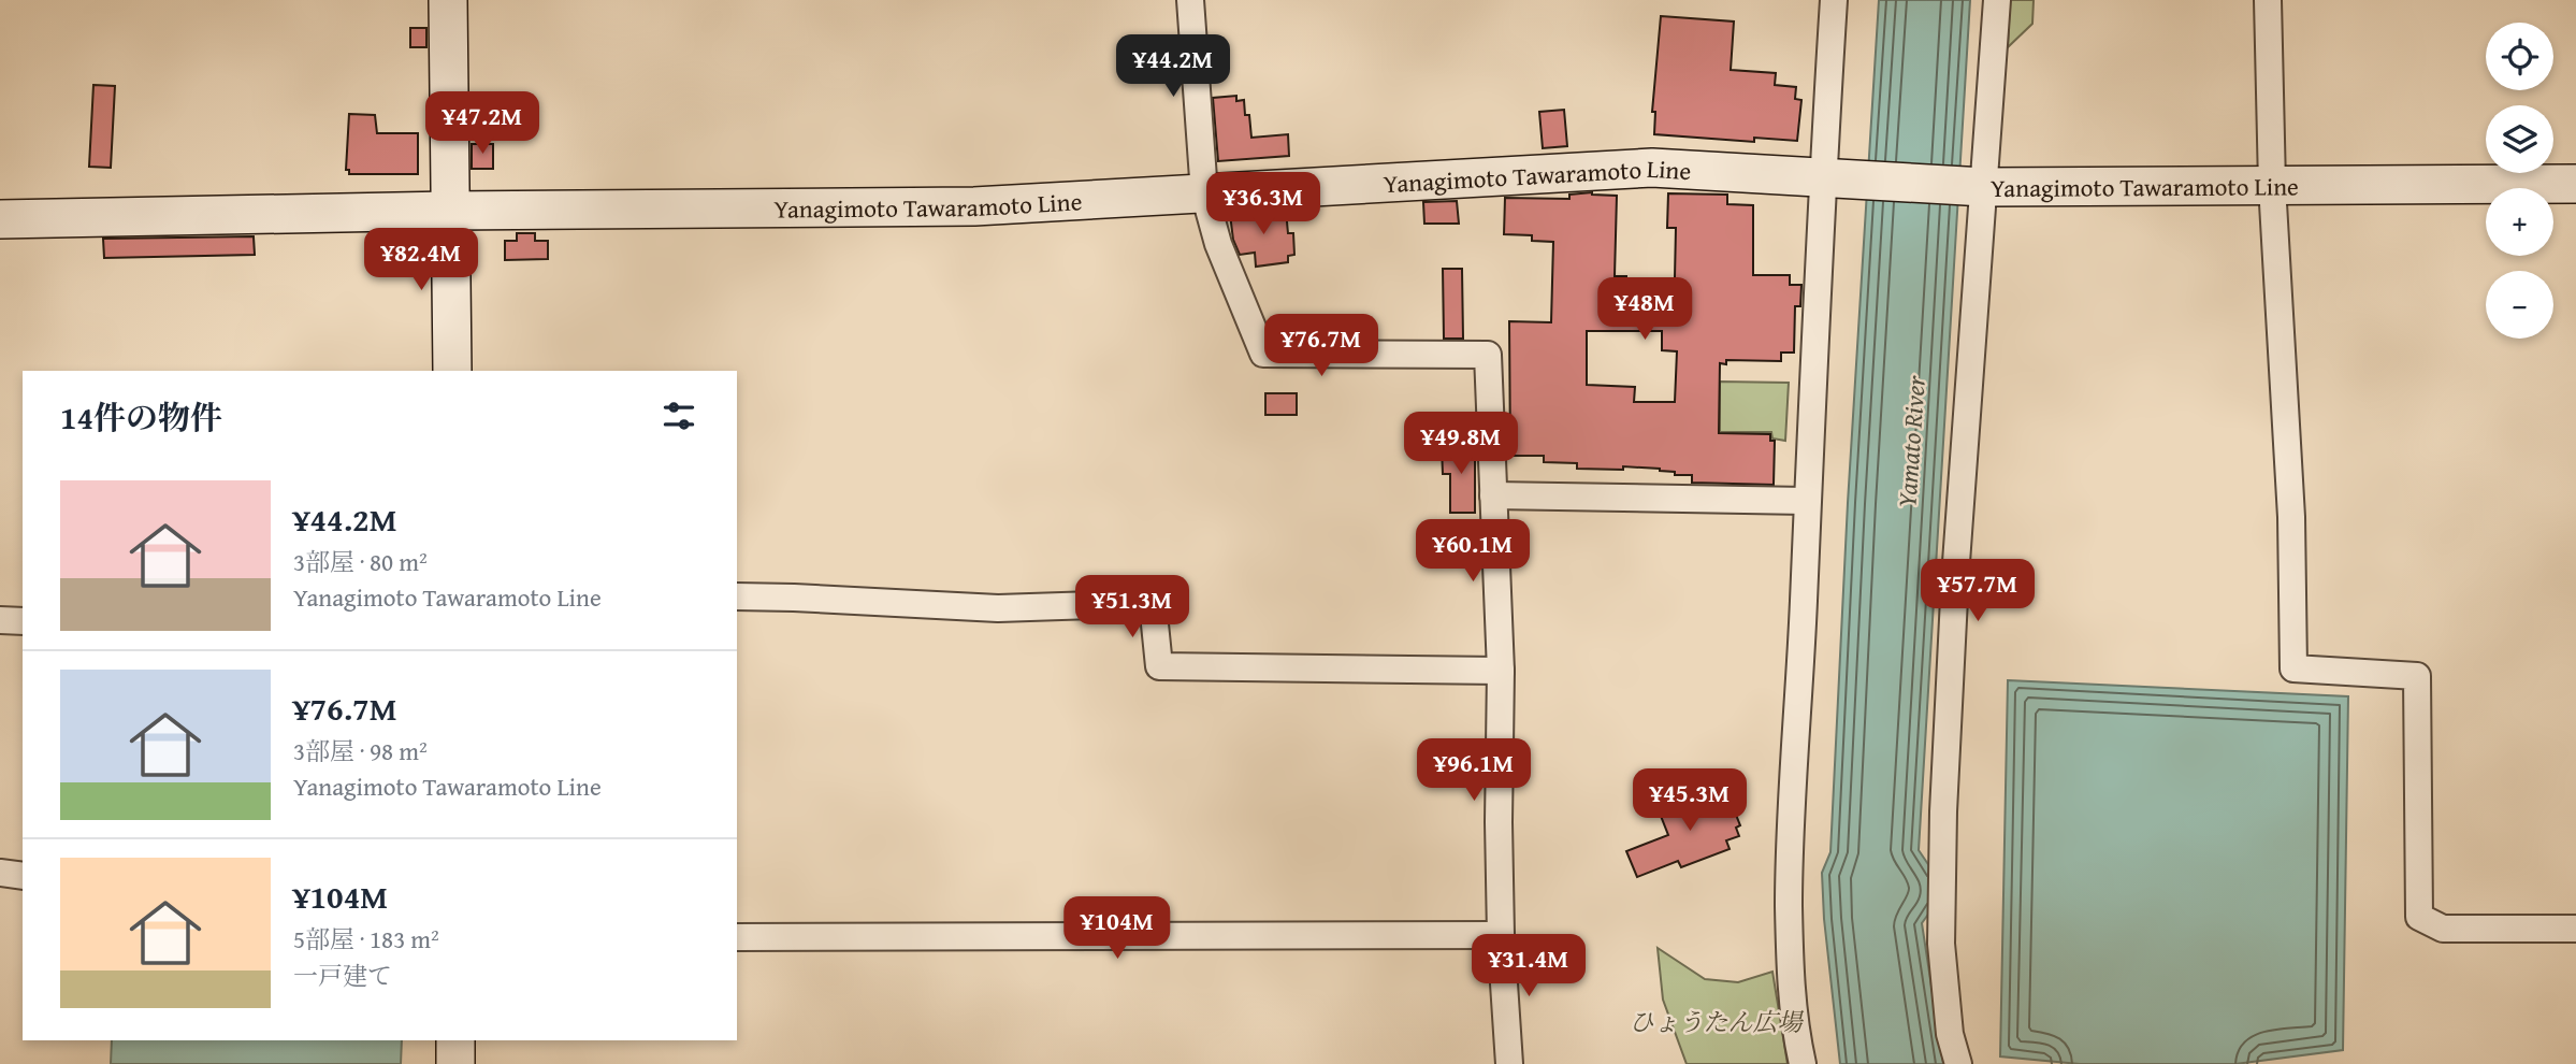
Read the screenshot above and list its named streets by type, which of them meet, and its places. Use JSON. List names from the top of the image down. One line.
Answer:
{"streets":{"main road":["Yanagimoto Tawaramoto Line"]},"water":["Yamato River"],"parks":["ひょうたん広場"],"page":{"map_buttons":["+","−"],"price":["¥44.2M","¥47.2M","¥36.3M","¥82.4M","¥48M","¥76.7M","¥49.8M","¥60.1M","¥57.7M","¥51.3M","¥96.1M","¥45.3M","¥104M","¥31.4M"],"heading":"14件の物件","list":[{"name":"¥44.2M","note":"3部屋 · 80 m² · Yanagimoto Tawaramoto Line"},{"name":"¥76.7M","note":"3部屋 · 98 m² · Yanagimoto Tawaramoto Line"},{"name":"¥104M","note":"5部屋 · 183 m² · 一戸建て"}]}}
